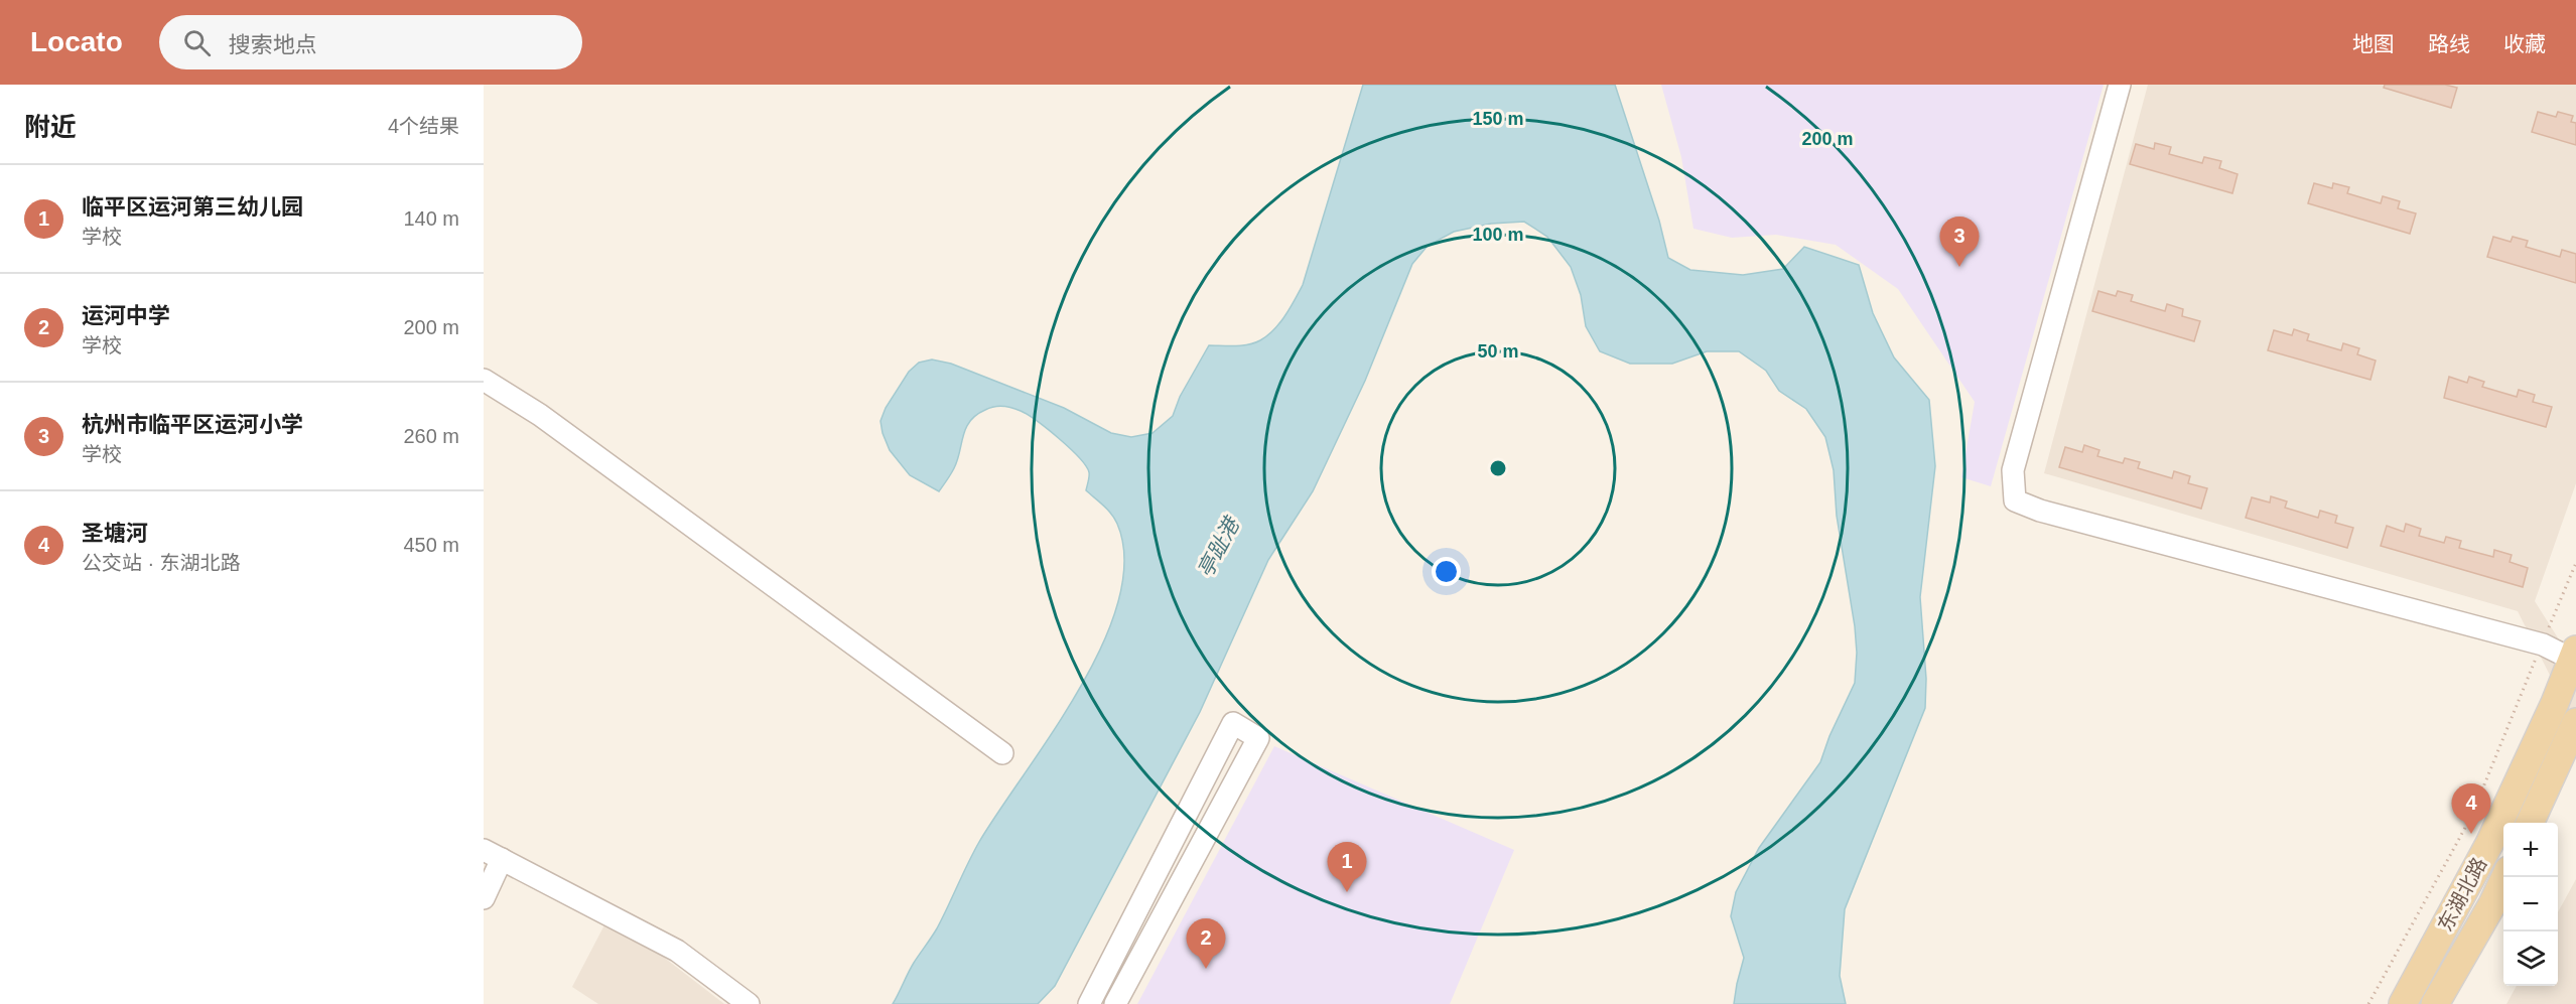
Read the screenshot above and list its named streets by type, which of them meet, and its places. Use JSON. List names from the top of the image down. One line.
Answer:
{"streets":{"main road":["东湖北路"]},"water":["亭趾港"],"page":{"header":"Locato","search":"搜索地点","nav":["地图","路线","收藏"],"heading":["附近","4个结果"],"list":[{"mark":"1","name":"临平区运河第三幼儿园","note":"学校","value":"140 m"},{"mark":"2","name":"运河中学","note":"学校","value":"200 m"},{"mark":"3","name":"杭州市临平区运河小学","note":"学校","value":"260 m"},{"mark":"4","name":"圣塘河","note":"公交站 · 东湖北路","value":"450 m"}],"pins":["3","4","1","2"],"map_buttons":["+","−"]},"rings":["150 m","200 m","100 m","50 m"]}
